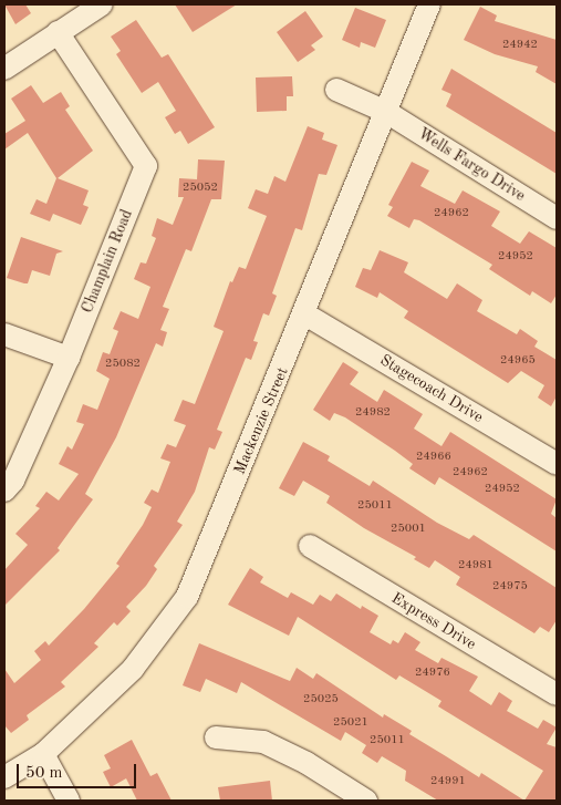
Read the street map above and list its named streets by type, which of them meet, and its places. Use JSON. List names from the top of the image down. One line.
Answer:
{"streets":{"street":["Wells Fargo Drive","Champlain Road","Stagecoach Drive","Mackenzie Street","Express Drive"]},"crossings":[["Wells Fargo Drive","Mackenzie Street"],["Stagecoach Drive","Mackenzie Street"]],"house_numbers":["24942","25052","24962","24952","24965","25082","24982","24966","24962","24952","25011","25001","24981","24975","24976","25025","25021","25011","24991"],"scale_bar":"50 m"}
